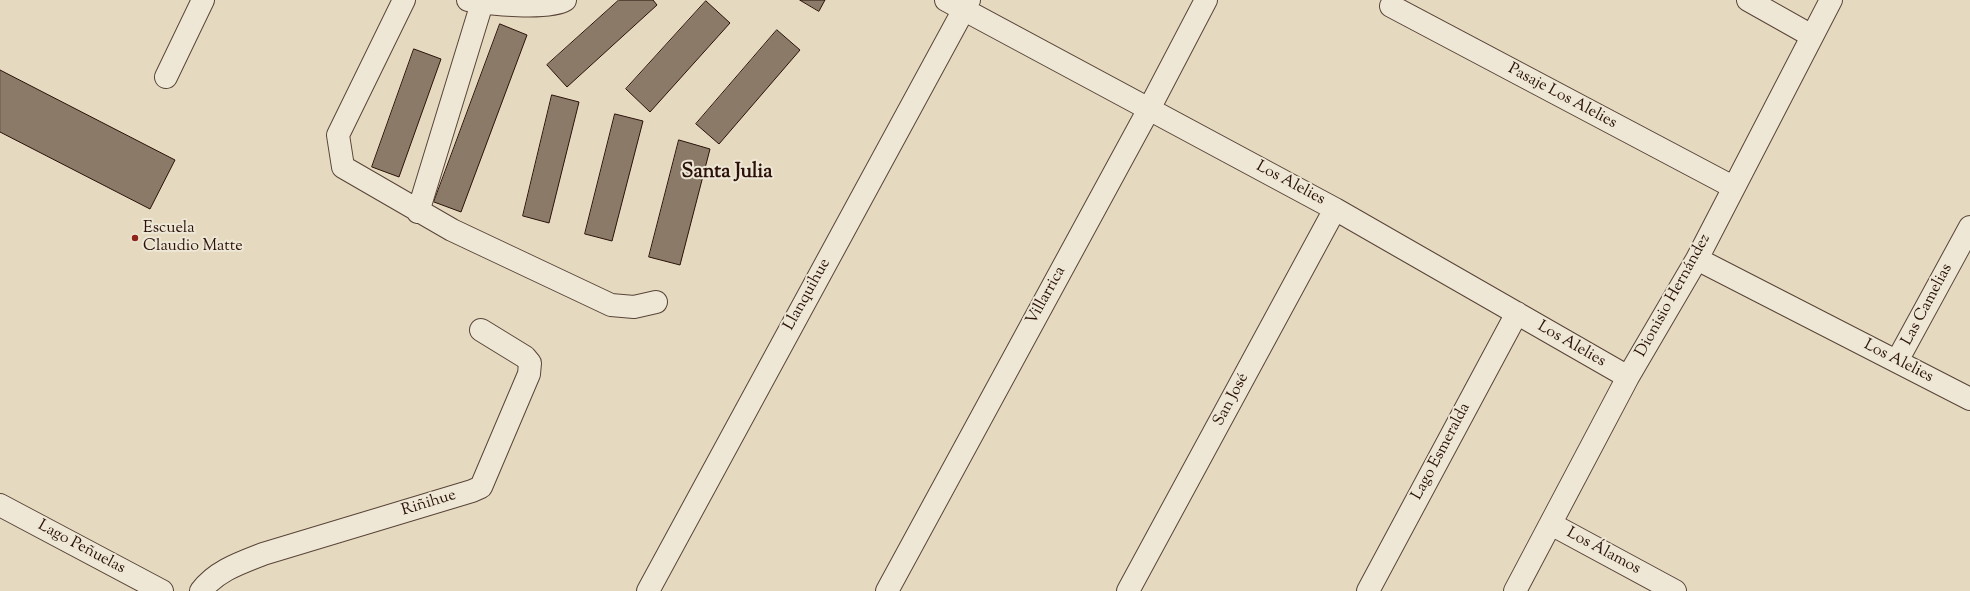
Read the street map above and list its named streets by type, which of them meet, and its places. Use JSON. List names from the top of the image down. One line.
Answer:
{"streets":{"street":["Pasaje Los Alelies","Los Alelies","Llanquihue","Villarrica","Dionisio Hernández","Las Camelias","San José","Lago Esmeralda","Riñihue","Lago Peñuelas","Los Álamos"]},"crossings":[["Pasaje Los Alelies","Dionisio Hernández"],["Los Alelies","Llanquihue"],["Los Alelies","Villarrica"],["Los Alelies","Dionisio Hernández"],["Los Alelies","Las Camelias"],["Los Alelies","San José"],["Los Alelies","Lago Esmeralda"],["Dionisio Hernández","Los Álamos"]],"districts":["Santa Julia"],"places":["Escuela Claudio Matte"]}
